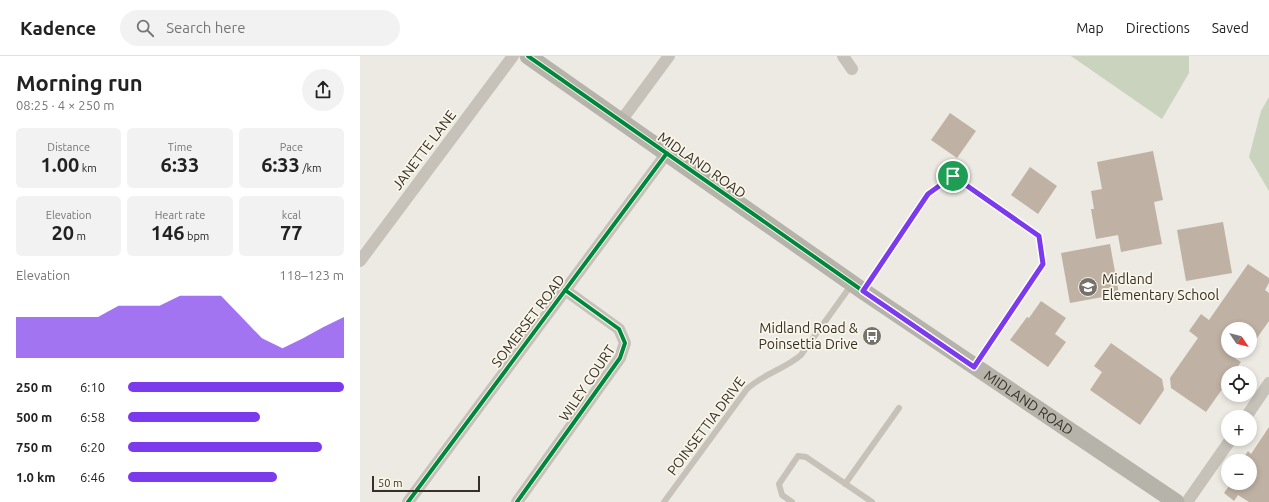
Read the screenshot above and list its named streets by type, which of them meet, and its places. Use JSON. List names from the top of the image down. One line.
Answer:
{"streets":{"main road":["MIDLAND ROAD"],"street":["JANETTE LANE","SOMERSET ROAD","WILEY COURT"],"lane":["POINSETTIA DRIVE"]},"crossings":[["MIDLAND ROAD","SOMERSET ROAD"],["MIDLAND ROAD","POINSETTIA DRIVE"],["SOMERSET ROAD","WILEY COURT"]],"places":{"school or university":["Midland Elementary School"],"bus stop":["Midland Road & Poinsettia Drive"]},"scale_bar":"50 m","north":"bottom right","page":{"header":"Kadence","search":"Search here","nav":["Map","Directions","Saved"],"heading":["Morning run","08:25 · 4 × 250 m"],"stats":[["Distance","1.00 km"],["Time","6:33"],["Pace","6:33 /km"],["Elevation","20 m"],["Heart rate","146 bpm"],["kcal","77"]],"chart":["Elevation","118–123 m"],"map_buttons":["+","−"],"list":[{"name":"250 m","note":"6:10"},{"name":"500 m","note":"6:58"},{"name":"750 m","note":"6:20"},{"name":"1.0 km","note":"6:46"}],"scale":"50 m"}}
